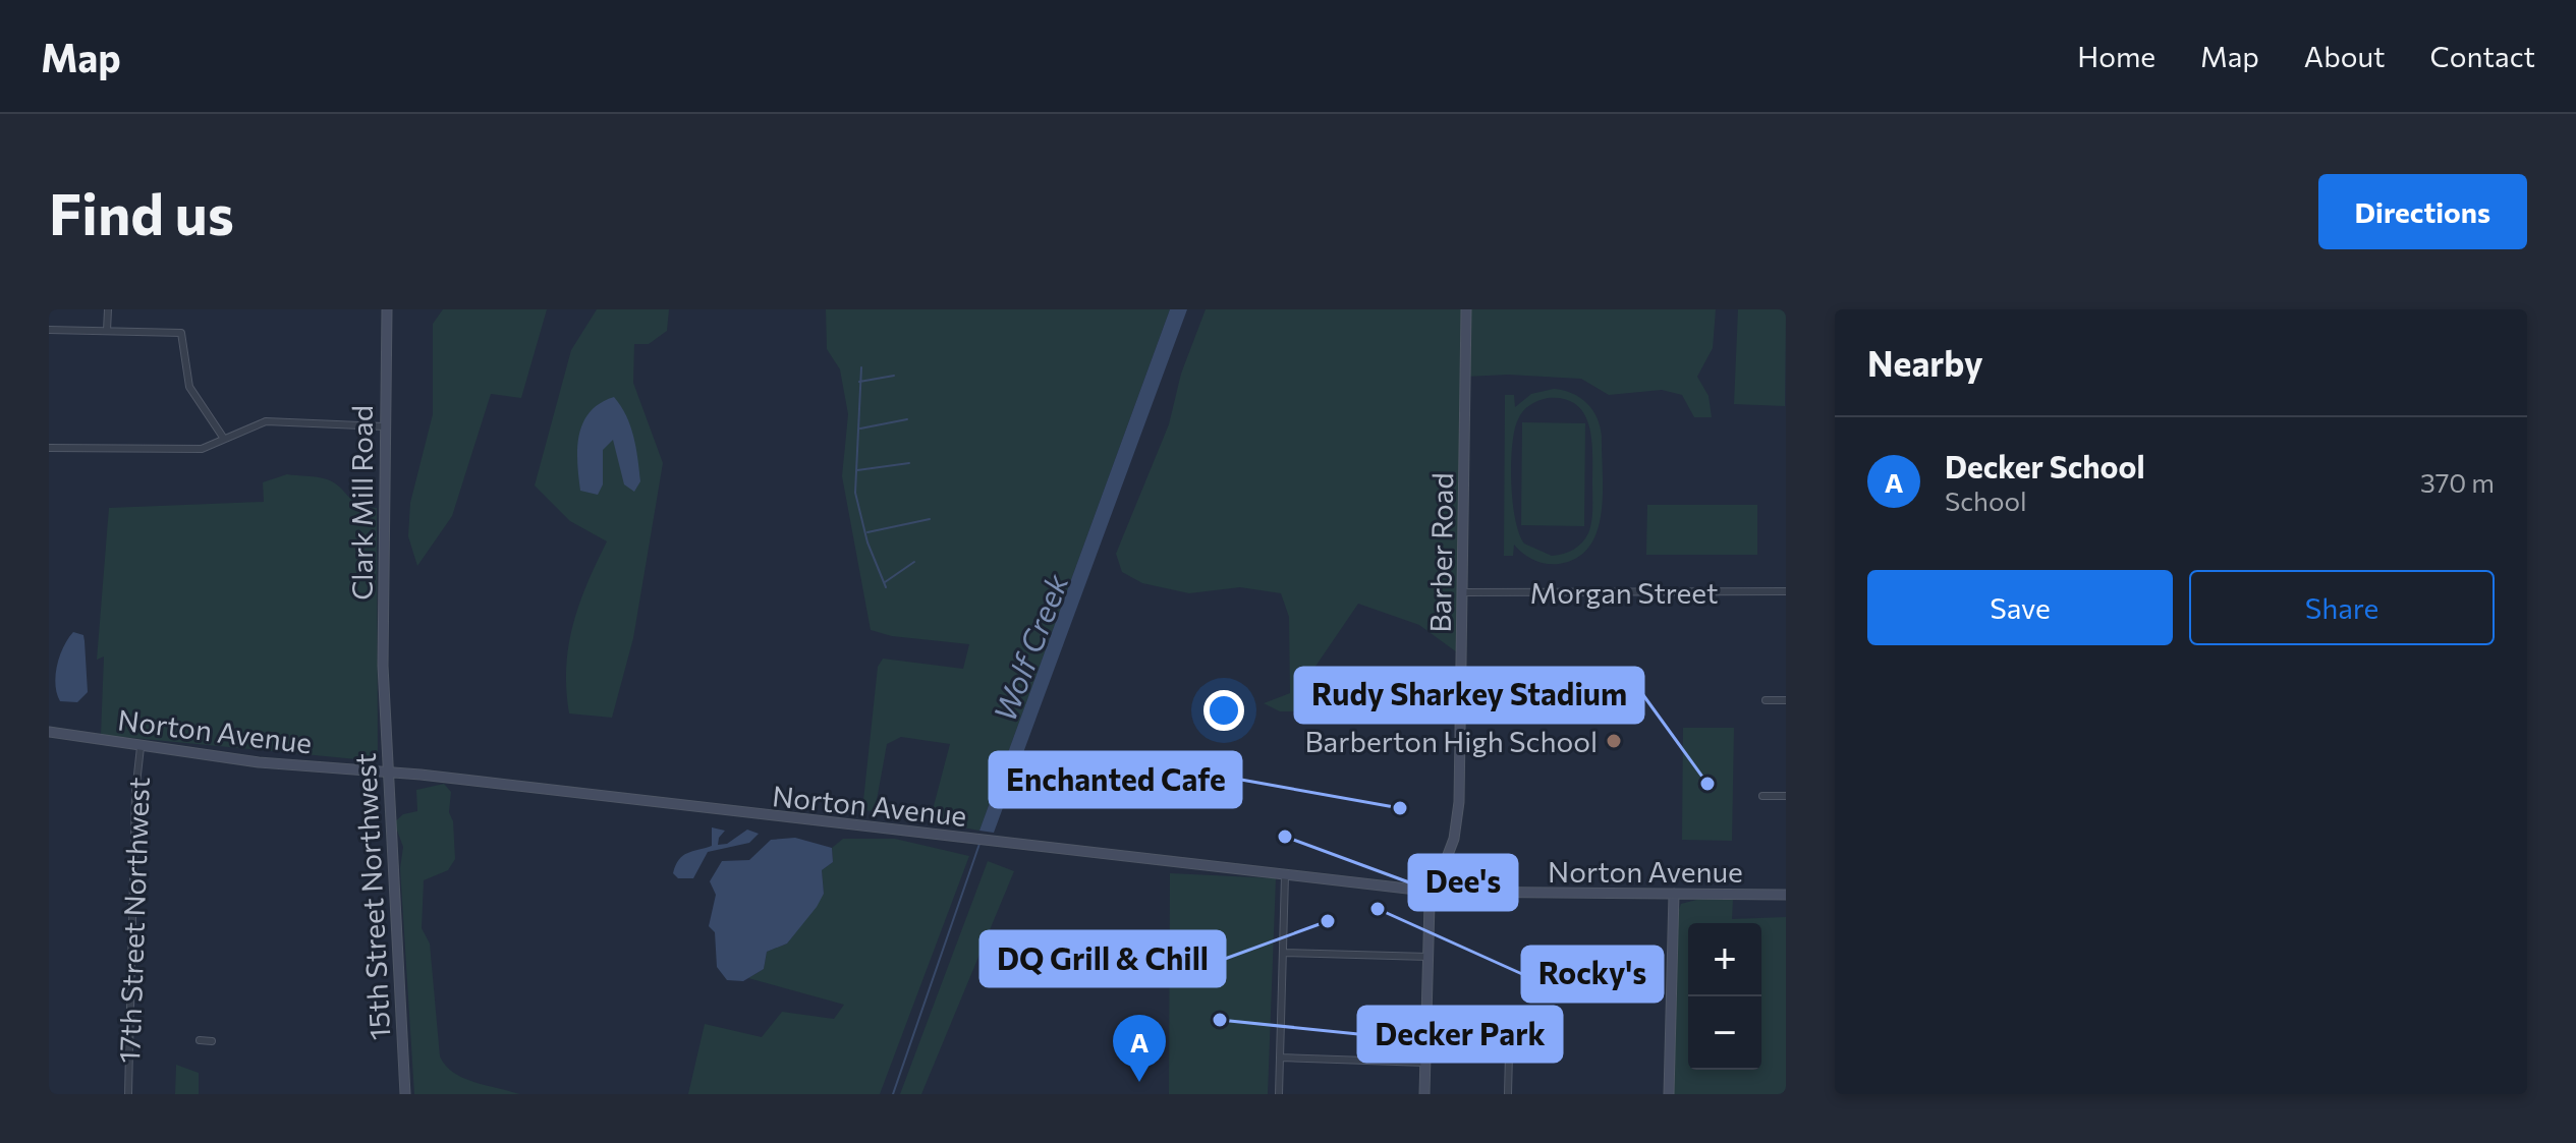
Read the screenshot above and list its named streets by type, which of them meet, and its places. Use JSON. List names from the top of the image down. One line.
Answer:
{"streets":{"main road":["Clark Mill Road","Barber Road","Norton Avenue","15th Street Northwest"],"street":["Morgan Street","17th Street Northwest"]},"crossings":[["Clark Mill Road","15th Street Northwest"],["Barber Road","Morgan Street"],["Barber Road","Norton Avenue"],["Norton Avenue","15th Street Northwest"],["Norton Avenue","17th Street Northwest"]],"water":["Wolf Creek"],"places":["Barberton High School","Rudy Sharkey Stadium","Enchanted Cafe","Dee's","Rocky's","DQ Grill & Chill","Decker Park"],"page":{"header":"Map","nav":["Home","Map","About","Contact"],"buttons":["Directions",["Save","Share"]],"title":"Find us","heading":"Nearby","list":[{"mark":"A","name":"Decker School","note":"School","value":"370 m"}],"map_buttons":["+","−"],"pins":"A"}}
